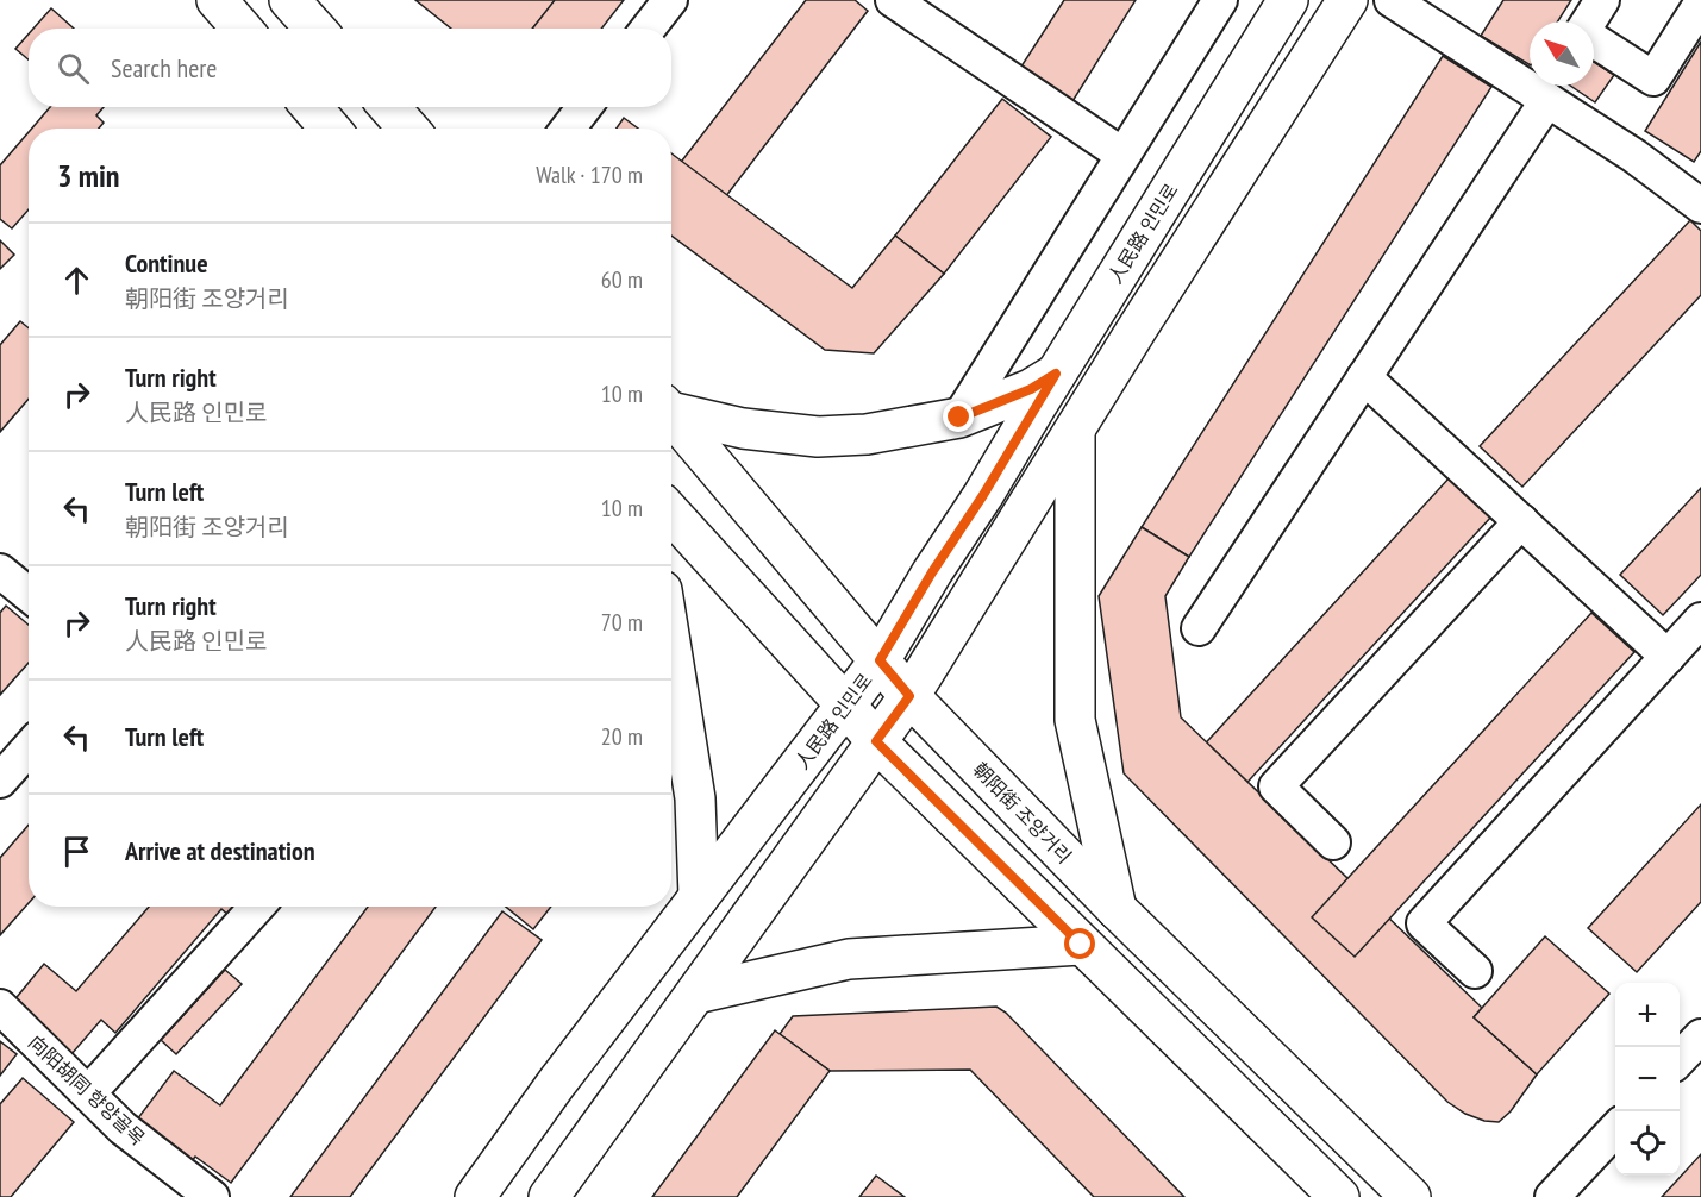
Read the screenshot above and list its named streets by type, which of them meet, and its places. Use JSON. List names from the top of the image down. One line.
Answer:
{"streets":{"main road":["人民路 인민로","朝阳街 조양거리"],"street":["向阳胡同 향양골목"]},"crossings":[["人民路 인민로","朝阳街 조양거리"]],"north":"top left","page":{"search":"Search here","heading":["3 min","Walk · 170 m"],"list":[["Continue","朝阳街 조양거리","60 m"],["Turn right","人民路 인민로","10 m"],["Turn left","朝阳街 조양거리","10 m"],["Turn right","人民路 인민로","70 m"],["Turn left","20 m"],"Arrive at destination"],"map_buttons":["+","−"]}}
